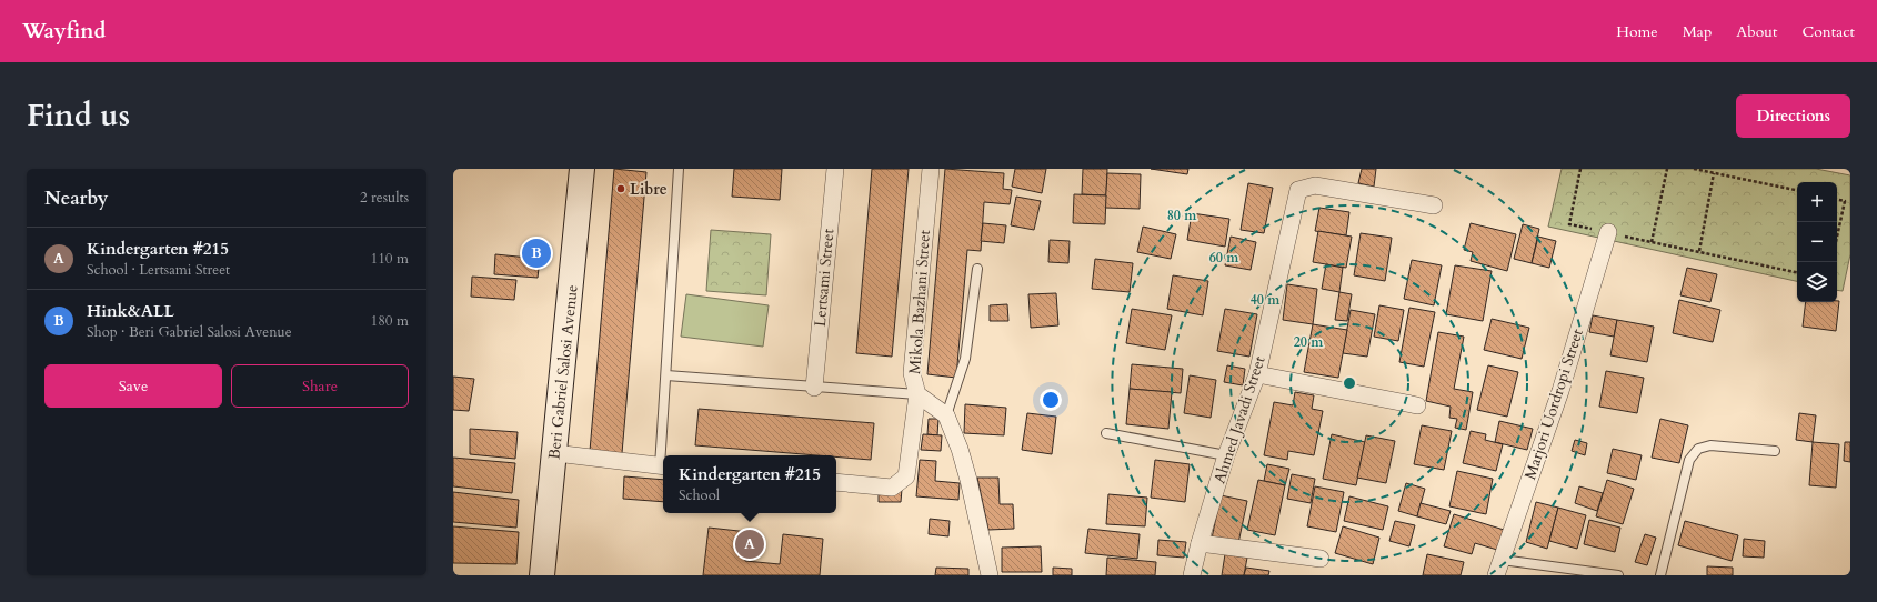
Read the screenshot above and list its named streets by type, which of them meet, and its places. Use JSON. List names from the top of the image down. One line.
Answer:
{"streets":{"main road":["Beri Gabriel Salosi Avenue"],"street":["Lertsami Street","Mikola Bazhani Street","Marjori Uordropi Street","Ahmed Javadi Street"]},"places":["Libre"],"page":{"header":"Wayfind","nav":["Home","Map","About","Contact"],"title":"Find us","buttons":["Directions",["Save","Share"]],"heading":["Nearby","2 results"],"map_buttons":["+","−"],"list":[{"mark":"A","name":"Kindergarten #215","note":"School · Lertsami Street","value":"110 m"},{"mark":"B","name":"Hink&ALL","note":"Shop · Beri Gabriel Salosi Avenue","value":"180 m"}],"pins":["B","A"],"popup":["Kindergarten #215","School"]},"rings":["80 m","60 m","40 m","20 m"]}
